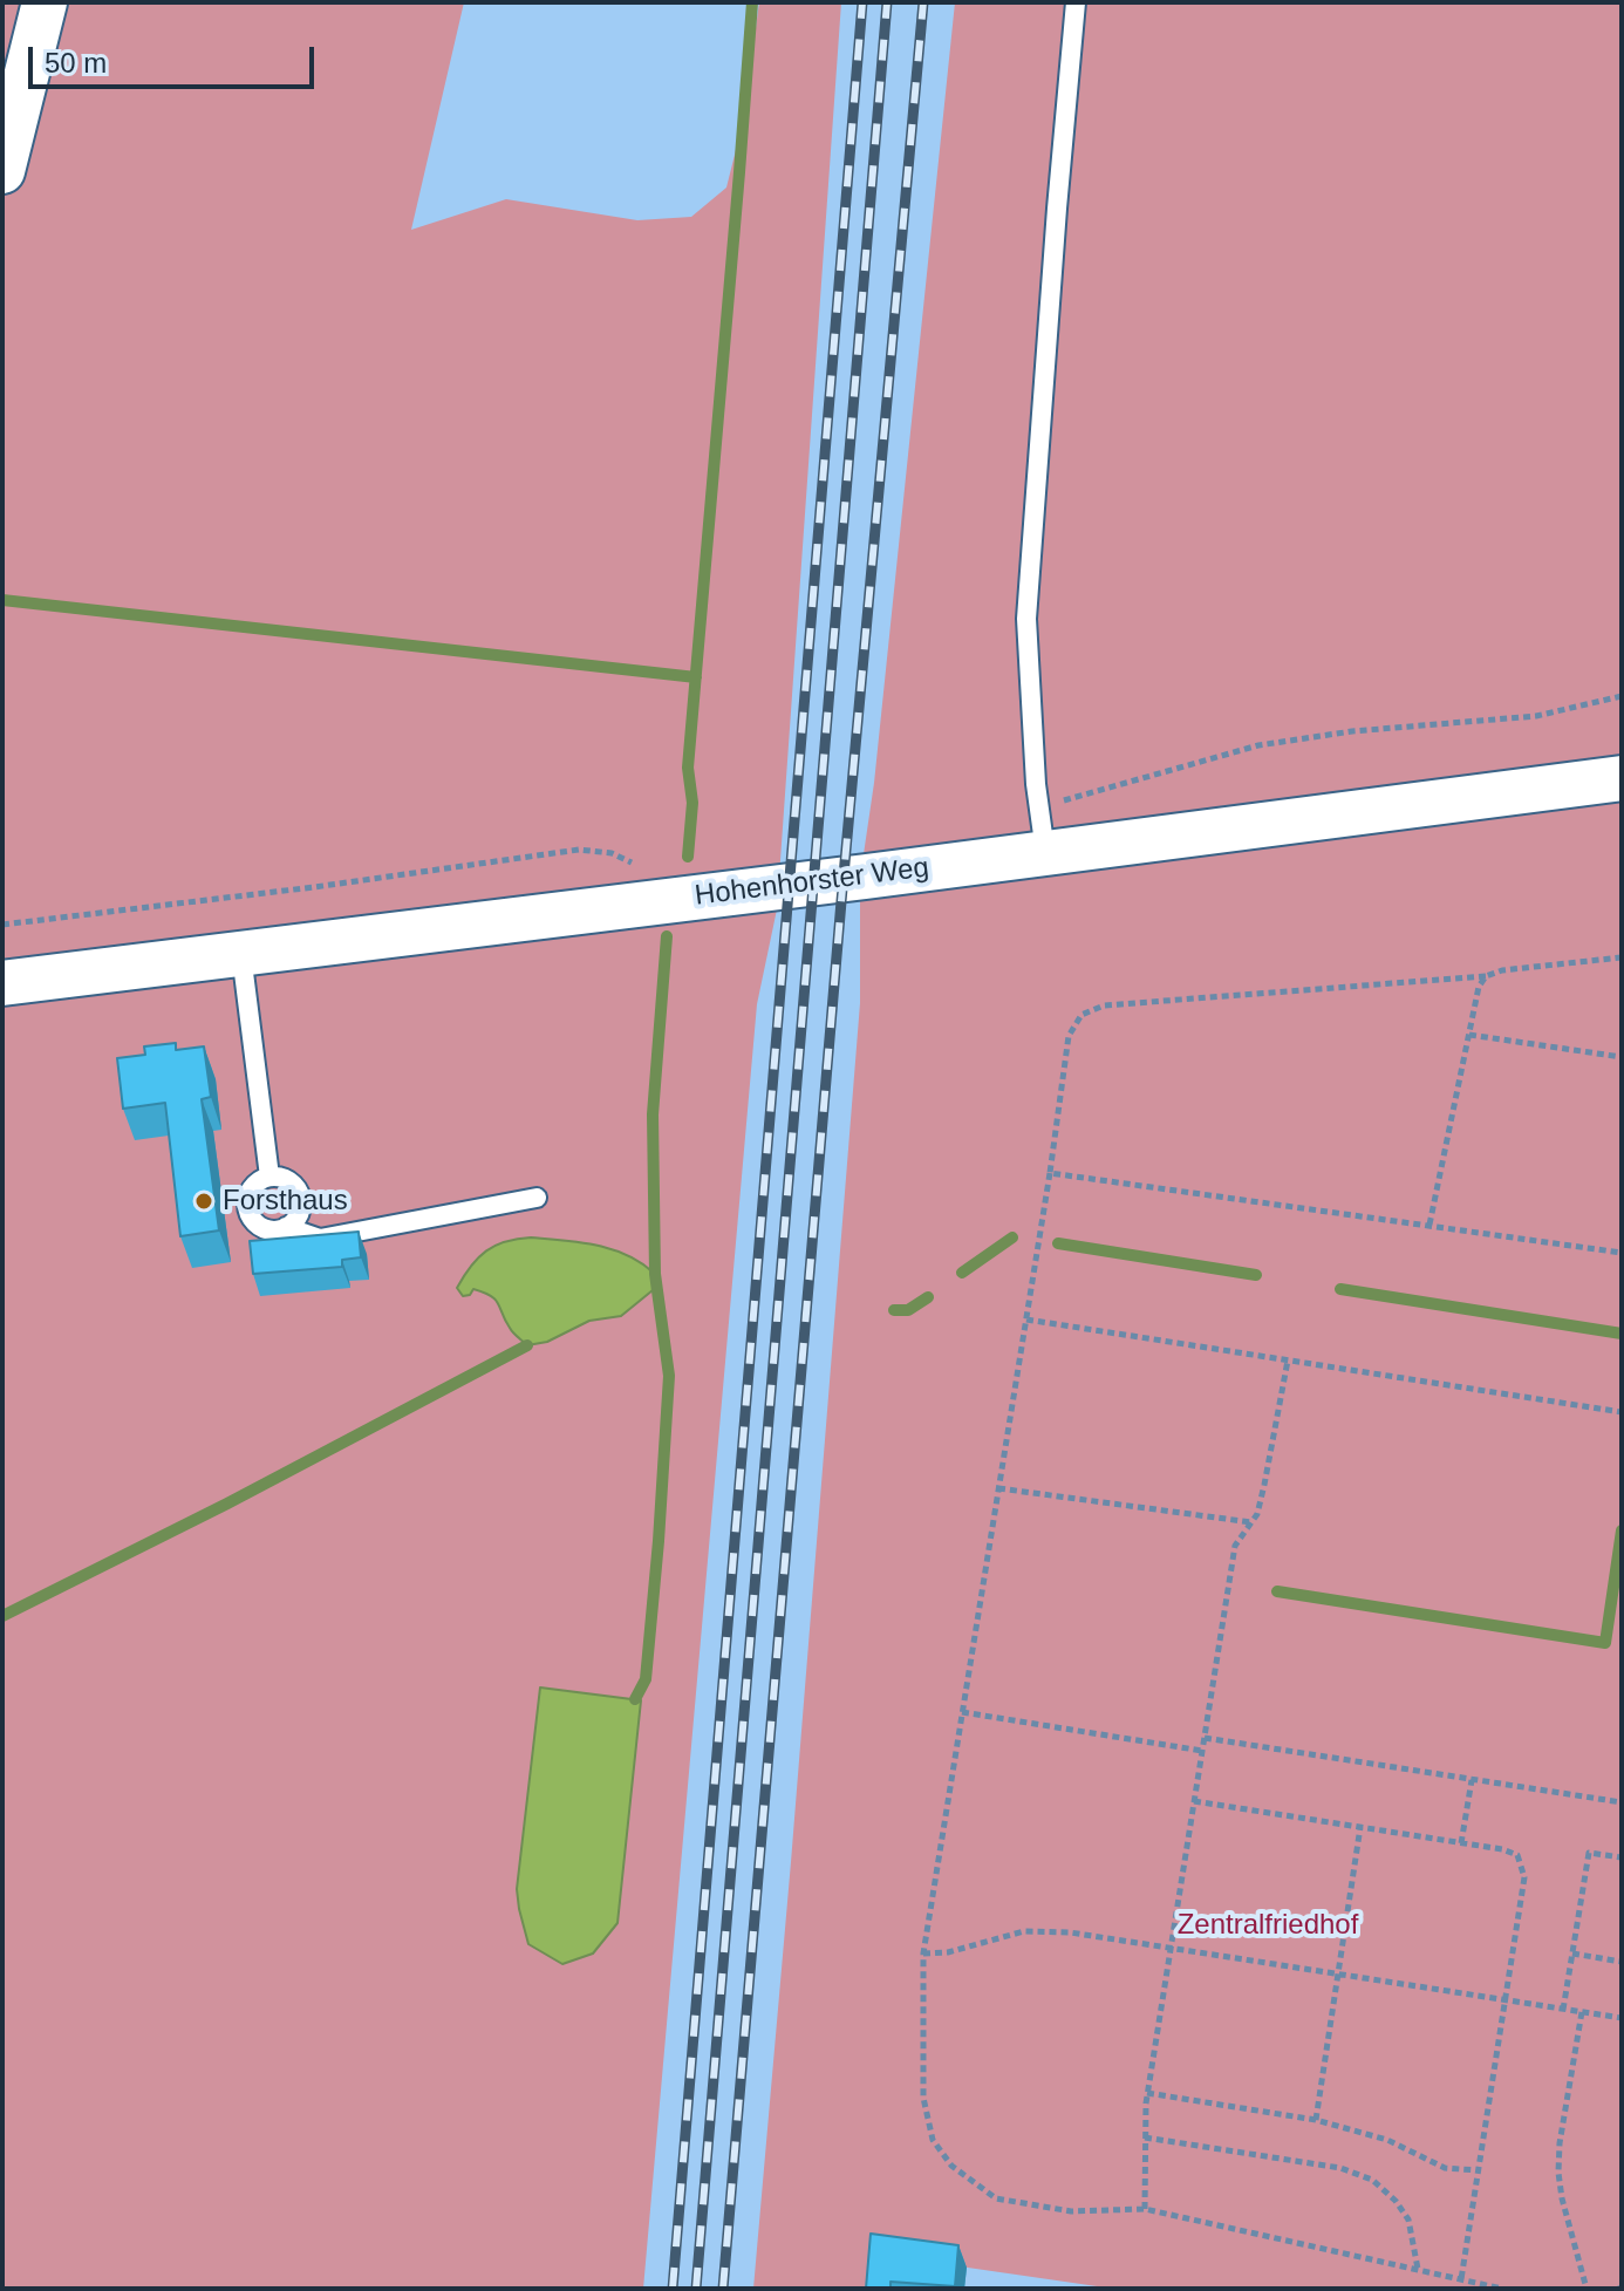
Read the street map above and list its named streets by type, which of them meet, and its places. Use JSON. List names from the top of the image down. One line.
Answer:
{"streets":{"street":["Hohenhorster Weg"]},"parks":["Zentralfriedhof"],"places":["Forsthaus"],"scale_bar":"50 m"}
